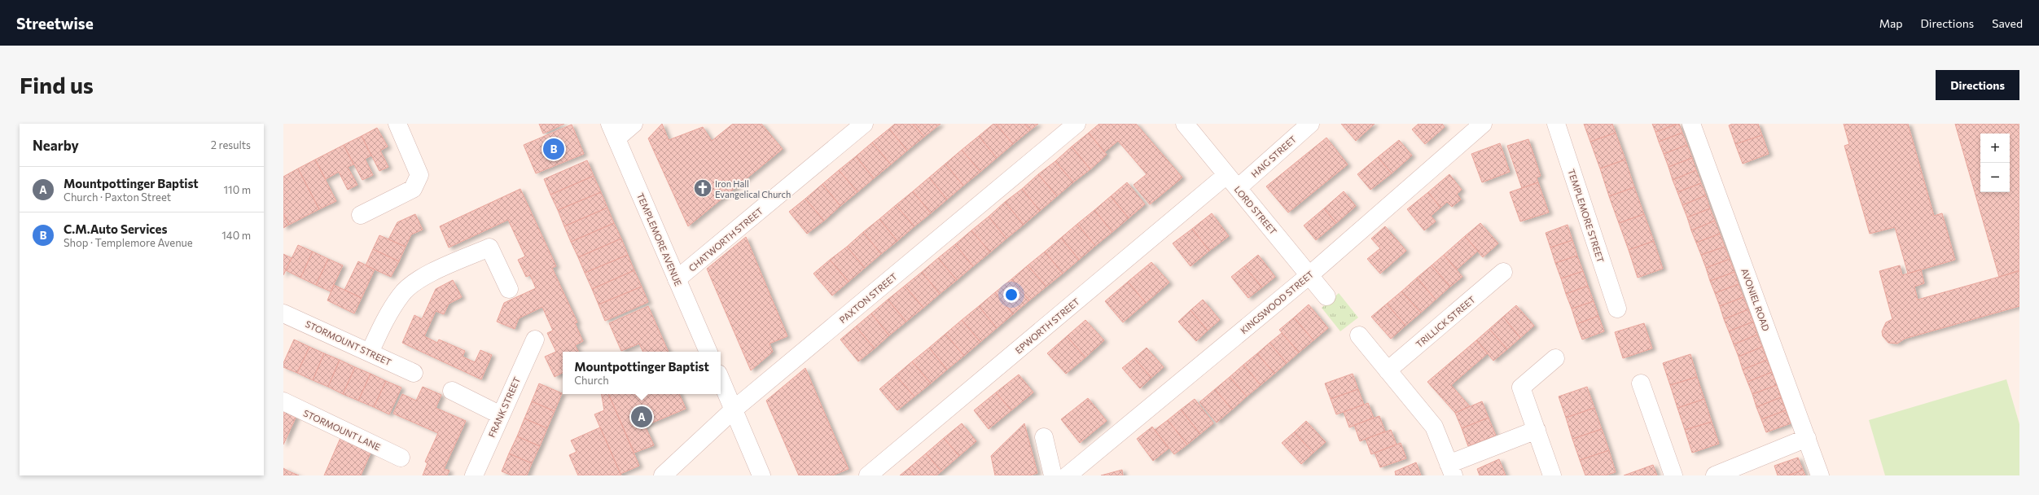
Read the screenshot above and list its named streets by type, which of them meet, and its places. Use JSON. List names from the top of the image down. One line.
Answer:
{"streets":{"street":["HAIG STREET","LORD STREET","TEMPLEMORE STREET","TEMPLEMORE AVENUE","CHATWORTH STREET","PAXTON STREET","AVONIEL ROAD","KINGSWOOD STREET","TRILLICK STREET","EPWORTH STREET","STORMOUNT STREET","FRANK STREET","STORMOUNT LANE"]},"crossings":[["HAIG STREET","LORD STREET"],["HAIG STREET","EPWORTH STREET"],["LORD STREET","KINGSWOOD STREET"],["LORD STREET","EPWORTH STREET"],["TEMPLEMORE AVENUE","CHATWORTH STREET"]],"places":{"church":["Iron Hall Evangelical Church"]},"page":{"header":"Streetwise","nav":["Map","Directions","Saved"],"buttons":"Directions","title":"Find us","heading":["Nearby","2 results"],"map_buttons":["+","−"],"pins":["B","A"],"list":[{"mark":"A","name":"Mountpottinger Baptist","note":"Church · Paxton Street","value":"110 m"},{"mark":"B","name":"C.M.Auto Services","note":"Shop · Templemore Avenue","value":"140 m"}],"popup":["Mountpottinger Baptist","Church"]}}
